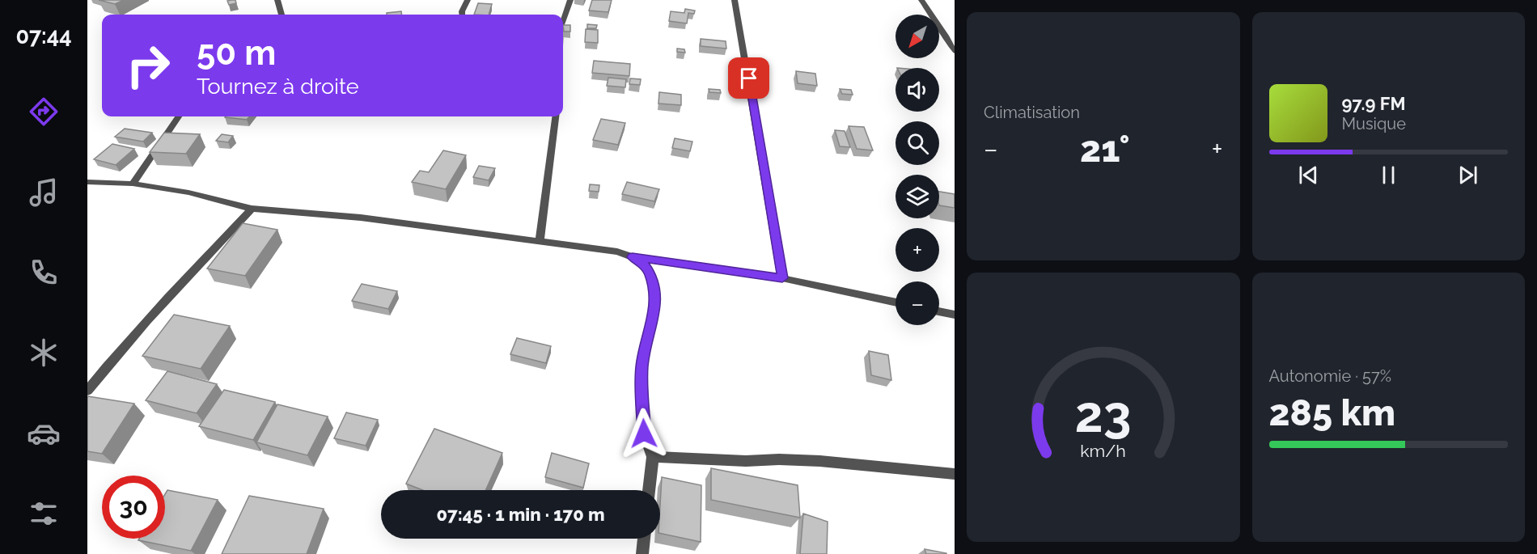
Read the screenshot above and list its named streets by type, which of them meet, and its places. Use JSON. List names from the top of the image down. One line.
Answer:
{"north":"bottom left","page":{"tabs":"07:44","tile":["Climatisation",["Autonomie · 57%","285 km"]],"map_buttons":["+","−"],"turn":["50 m","Tournez à droite"],"song":["97.9 FM","Musique"],"heat":["−","21°","+"],"limit":"30","trip":"07:45 · 1 min · 170 m","gauge":["23","km/h"]}}
